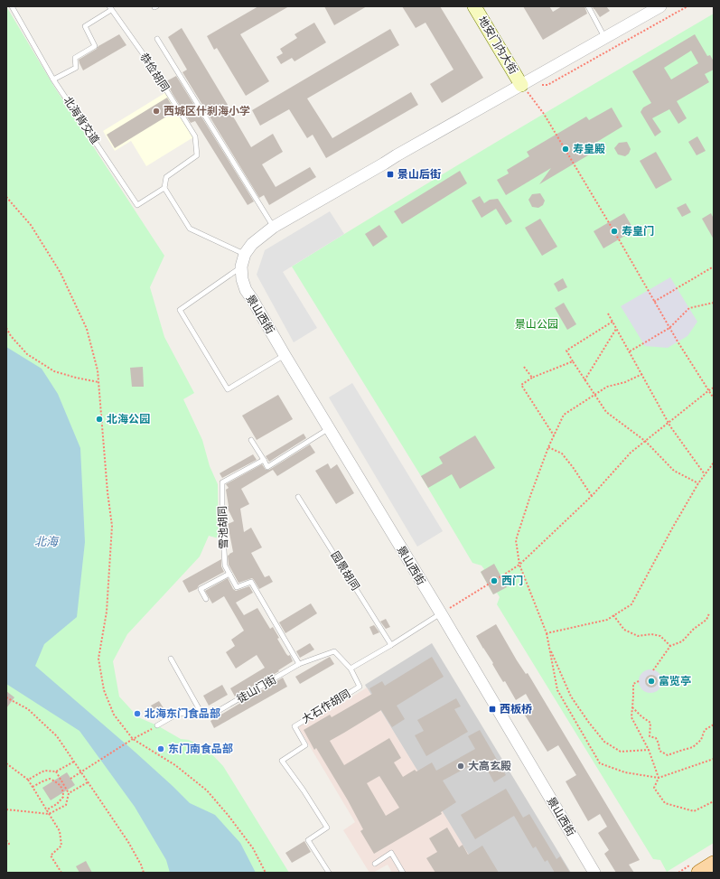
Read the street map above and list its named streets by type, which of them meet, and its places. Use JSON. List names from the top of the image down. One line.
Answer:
{"streets":{"main road":["地安门内大街"],"street":["景山西街"],"lane":["恭俭胡同","北海背交道","雪池胡同","园景胡同","徒山门街","大石作胡同"]},"crossings":[["恭俭胡同","北海背交道"],["雪池胡同","徒山门街"],["徒山门街","大石作胡同"]],"water":["北海"],"parks":["景山公园"],"places":{"other":["西城区什刹海小学","寿皇殿","寿皇门","北海公园","西门","富览亭","北海东门食品部","东门南食品部","大高玄殿"],"transit":["景山后街","西板桥"]}}
